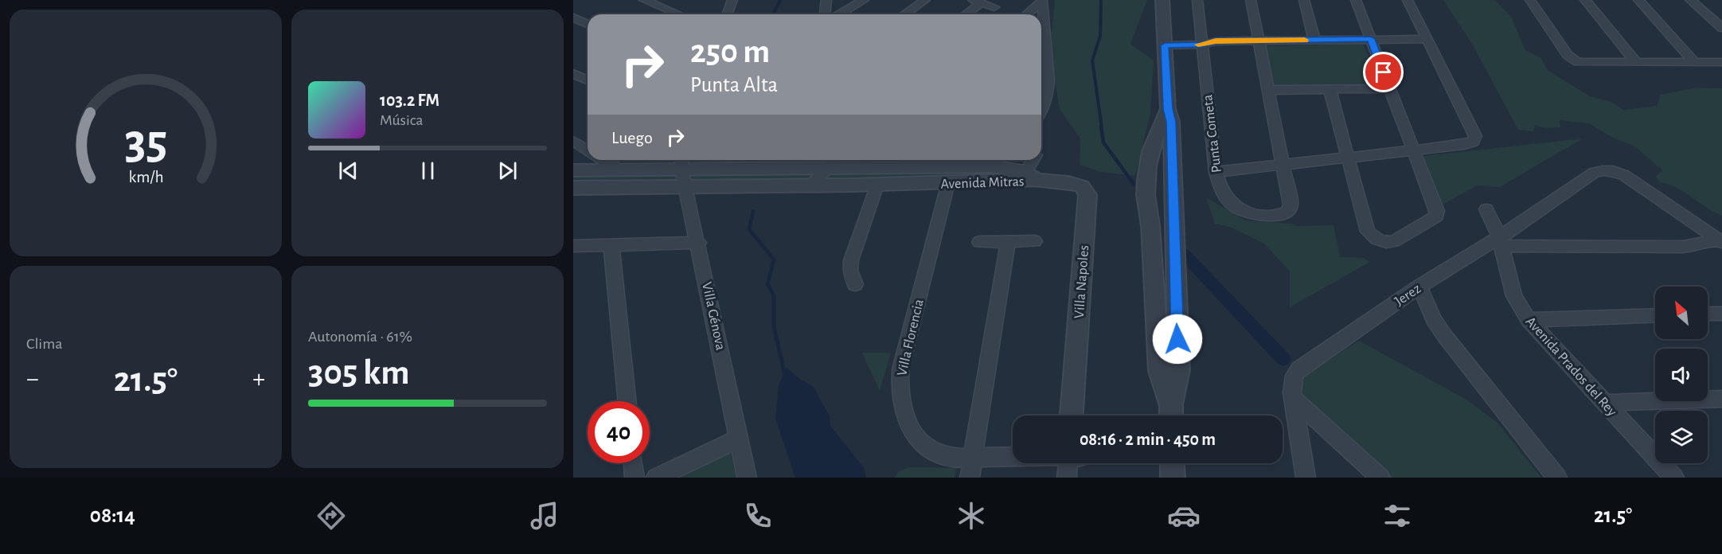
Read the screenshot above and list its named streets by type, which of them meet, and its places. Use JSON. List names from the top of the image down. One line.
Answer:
{"streets":{"street":["Punta Cometa","Avenida Mitras","Villa Napoles","Jerez","Villa Génova","Villa Florencia","Avenida Prados del Rey"]},"crossings":[["Avenida Mitras","Villa Napoles"],["Avenida Mitras","Villa Génova"],["Avenida Mitras","Villa Florencia"],["Jerez","Avenida Prados del Rey"]],"north":"top left","page":{"turn":["250 m","Punta Alta"],"song":["103.2 FM","Música"],"then":"Luego","tile":["Clima",["Autonomía · 61%","305 km"]],"heat":["−","21.5°","+"],"limit":"40","trip":"08:16 · 2 min · 450 m","tabs":["08:14","21.5°"],"gauge":["35","km/h"]}}
